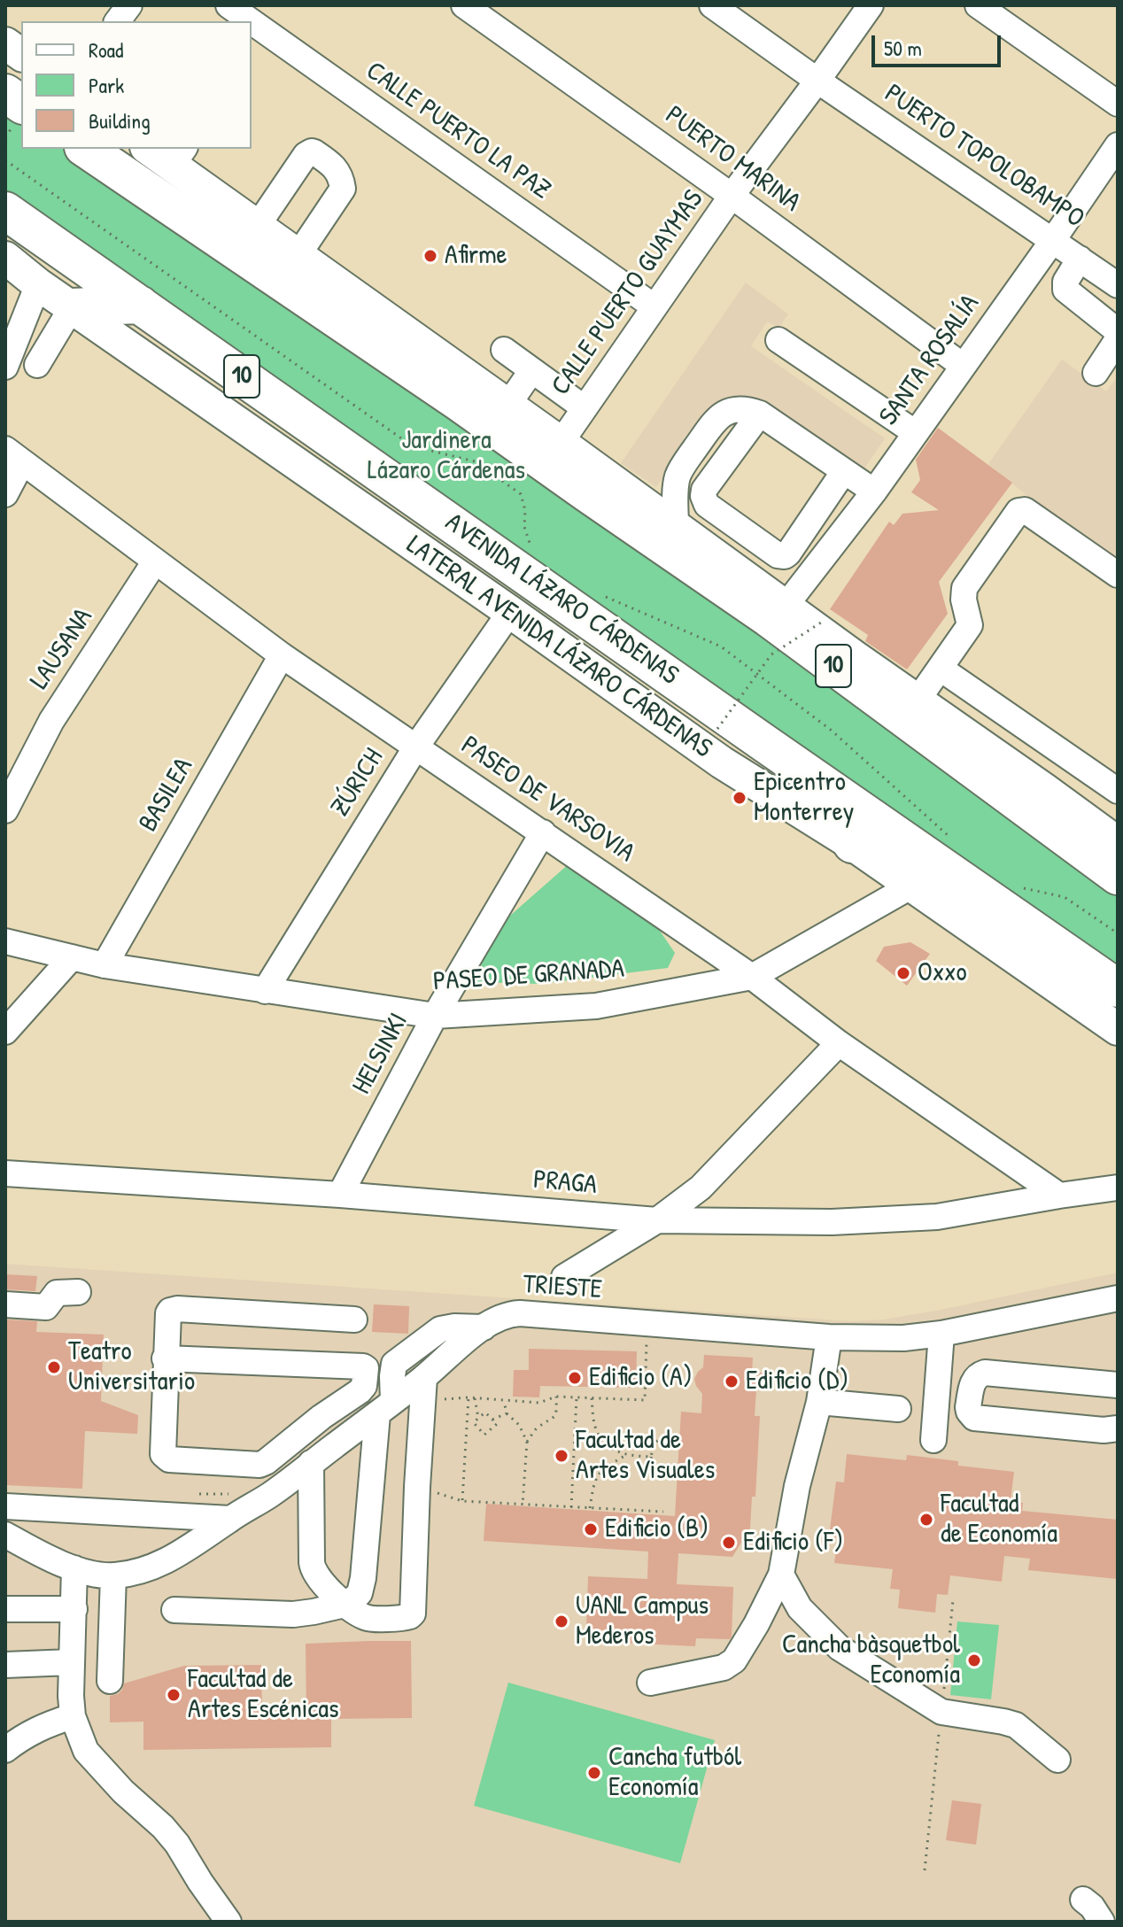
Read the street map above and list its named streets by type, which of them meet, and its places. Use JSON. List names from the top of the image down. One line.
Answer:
{"streets":{"highway":["10","AVENIDA LÁZARO CÁRDENAS"],"main road":["LATERAL AVENIDA LÁZARO CÁRDENAS"],"street":["CALLE PUERTO LA PAZ","PUERTO TOPOLOBAMPO","PUERTO MARINA","CALLE PUERTO GUAYMAS","SANTA ROSALÍA","LAUSANA","ZÚRICH","BASILEA","PASEO DE VARSOVIA","PASEO DE GRANADA","HELSINKI","PRAGA","TRIESTE"]},"crossings":[["CALLE PUERTO LA PAZ","CALLE PUERTO GUAYMAS"],["PUERTO TOPOLOBAMPO","CALLE PUERTO GUAYMAS"],["PUERTO TOPOLOBAMPO","SANTA ROSALÍA"],["PUERTO MARINA","CALLE PUERTO GUAYMAS"],["PUERTO MARINA","SANTA ROSALÍA"],["LATERAL AVENIDA LÁZARO CÁRDENAS","ZÚRICH"],["LATERAL AVENIDA LÁZARO CÁRDENAS","PASEO DE GRANADA"],["LAUSANA","PASEO DE VARSOVIA"],["ZÚRICH","PASEO DE VARSOVIA"],["ZÚRICH","PASEO DE GRANADA"],["BASILEA","PASEO DE VARSOVIA"],["BASILEA","PASEO DE GRANADA"],["PASEO DE VARSOVIA","PASEO DE GRANADA"],["PASEO DE VARSOVIA","HELSINKI"],["PASEO DE VARSOVIA","PRAGA"],["PASEO DE VARSOVIA","TRIESTE"],["PASEO DE GRANADA","HELSINKI"],["HELSINKI","PRAGA"],["PRAGA","TRIESTE"]],"parks":["Jardinera Lázaro Cárdenas"],"places":["Afirme","Epicentro Monterrey","Oxxo","Teatro Universitario","Edificio (A)","Edificio (D)","Facultad de Artes Visuales","Facultad de Economía","Edificio (B)","Edificio (F)","UANL Campus Mederos","Cancha bàsquetbol Economía","Facultad de Artes Escénicas","Cancha futból Economía"],"legend":["Road","Park","Building"],"scale_bar":"50 m"}
